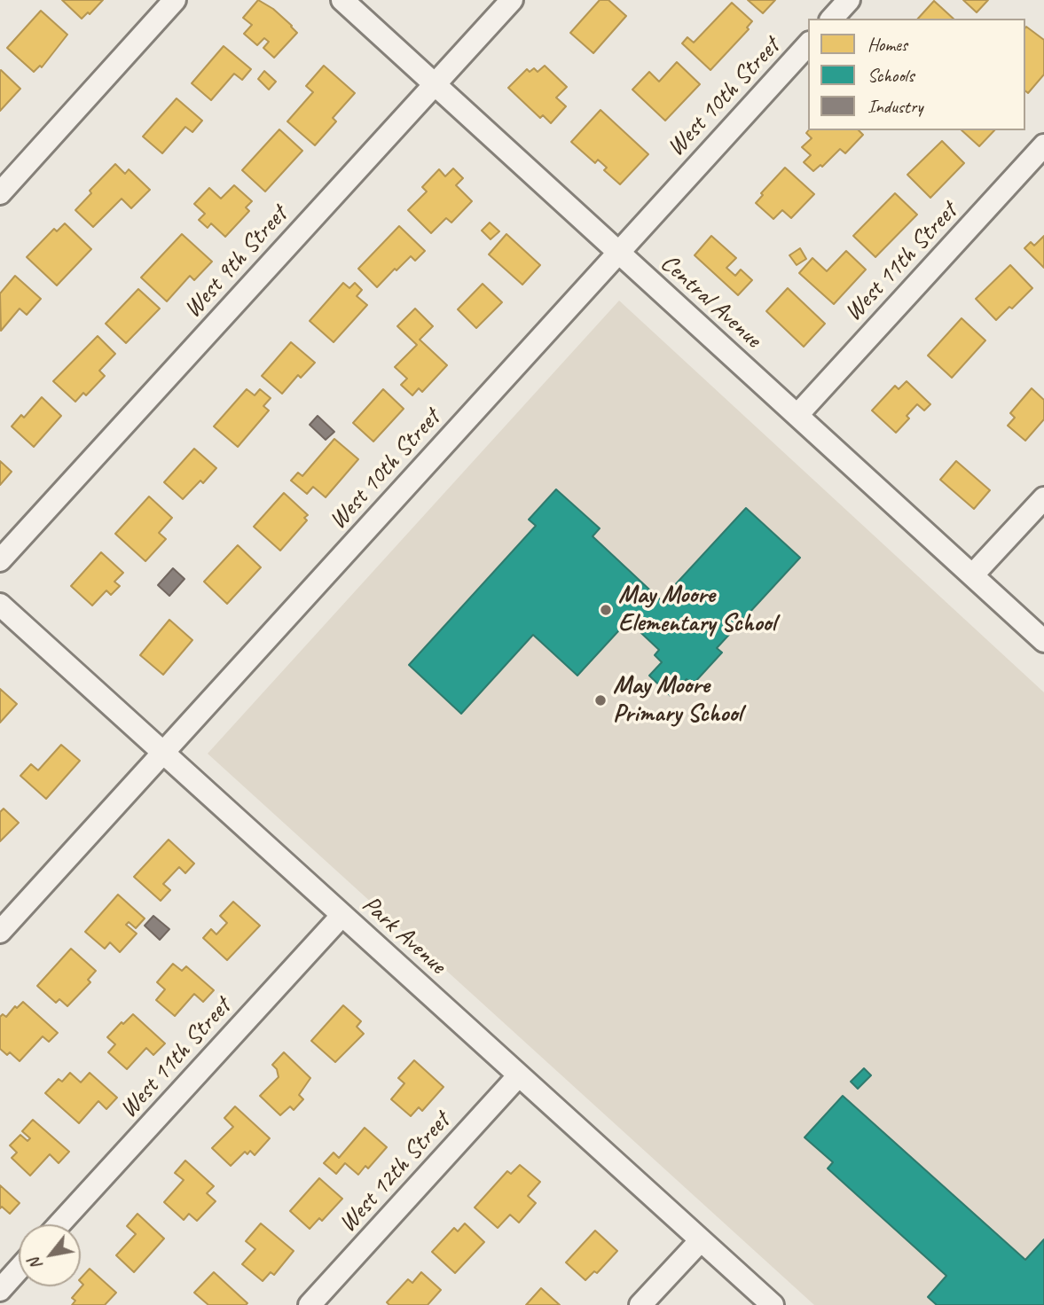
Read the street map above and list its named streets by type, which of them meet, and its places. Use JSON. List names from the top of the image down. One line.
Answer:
{"streets":{"street":["West 10th Street","West 9th Street","West 11th Street","Central Avenue","Park Avenue","West 12th Street"]},"crossings":[["West 10th Street","Central Avenue"],["West 10th Street","Park Avenue"],["West 9th Street","Central Avenue"],["West 11th Street","Central Avenue"],["West 11th Street","Park Avenue"],["Park Avenue","West 12th Street"]],"places":["May Moore Elementary School","May Moore Primary School"],"legend":["Homes","Schools","Industry"],"north":"bottom left"}
